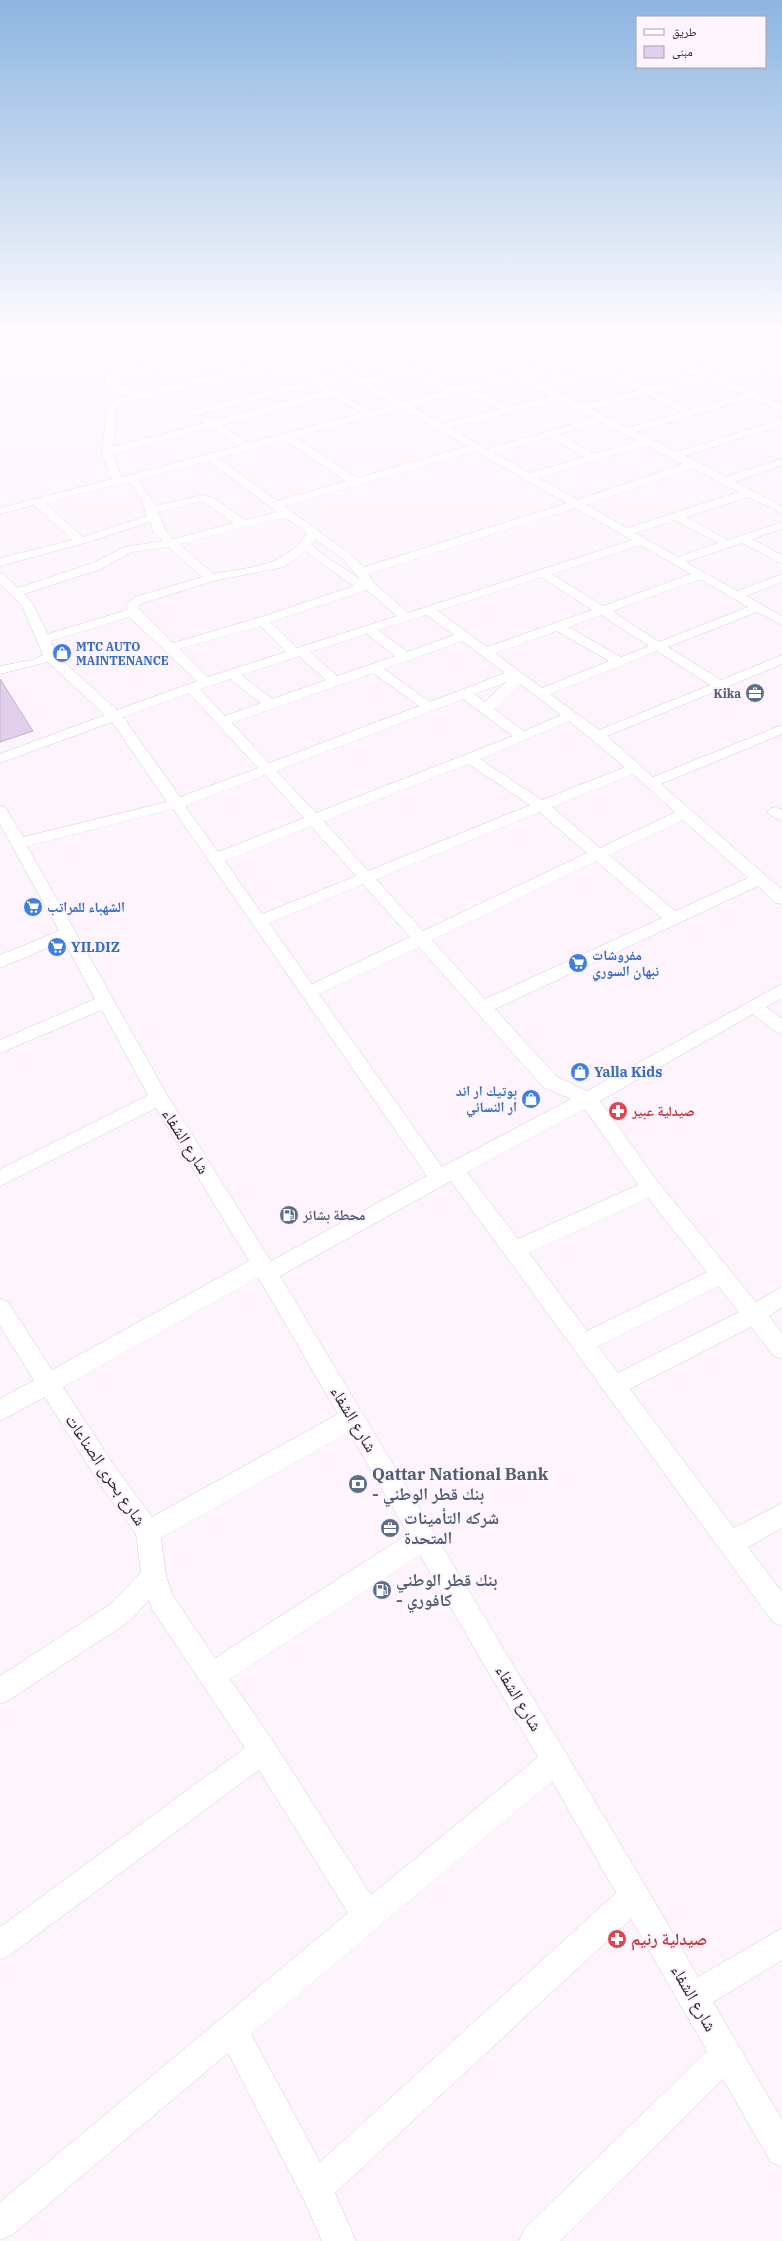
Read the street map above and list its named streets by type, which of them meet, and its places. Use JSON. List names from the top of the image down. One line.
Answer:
{"streets":{"street":["شارع الشفاء","شارع بحرى الصناعات"]},"places":{"shop":["MTC AUTO MAINTENANCE","Yalla Kids","بوتيك ار اند ار النسائي"],"office":["Kika","شركه التأمينات المتحدة"],"supermarket":["الشهباء للمراتب","YILDIZ","مفروشات نبهان السوري"],"pharmacy":["صيدلية عبير","صيدلية رنيم"],"fuel station":["محطة بشائر","بنك قطر الوطني - كافوري"],"bank":["Qattar National Bank - بنك قطر الوطني"]},"legend":["طريق","مبنى"]}
